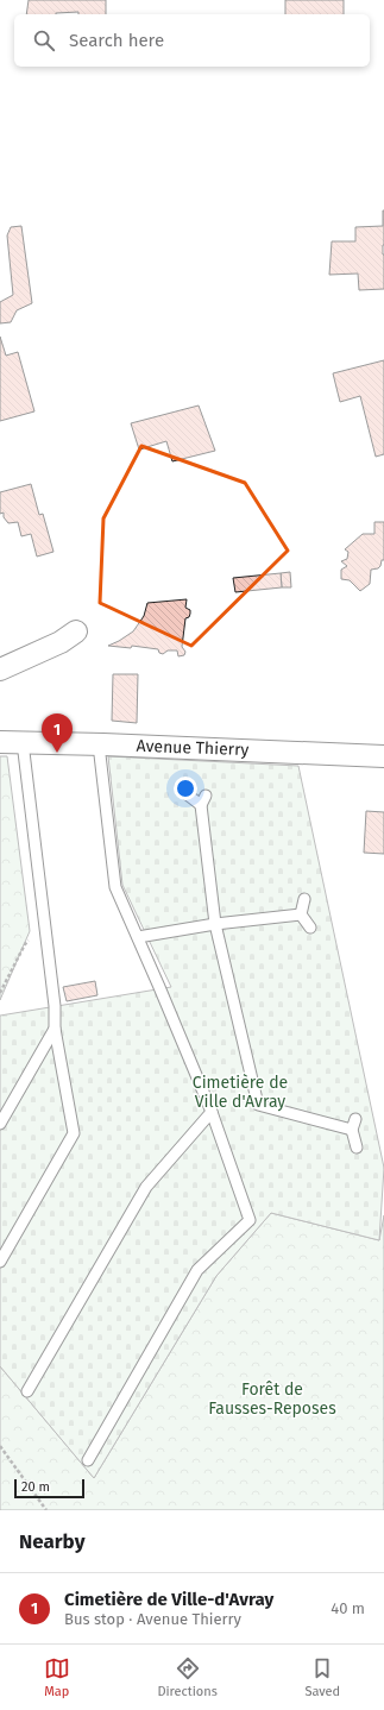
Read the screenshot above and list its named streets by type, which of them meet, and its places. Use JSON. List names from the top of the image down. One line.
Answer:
{"streets":{"street":["Avenue Thierry"]},"parks":["Cimetière de Ville d'Avray","Forêt de Fausses-Reposes"],"scale_bar":"20 m","page":{"search":"Search here","pins":"1","scale":"20 m","heading":"Nearby","list":[{"mark":"1","name":"Cimetière de Ville-d'Avray","note":"Bus stop · Avenue Thierry","value":"40 m"}],"nav":["Map","Directions","Saved"]}}
